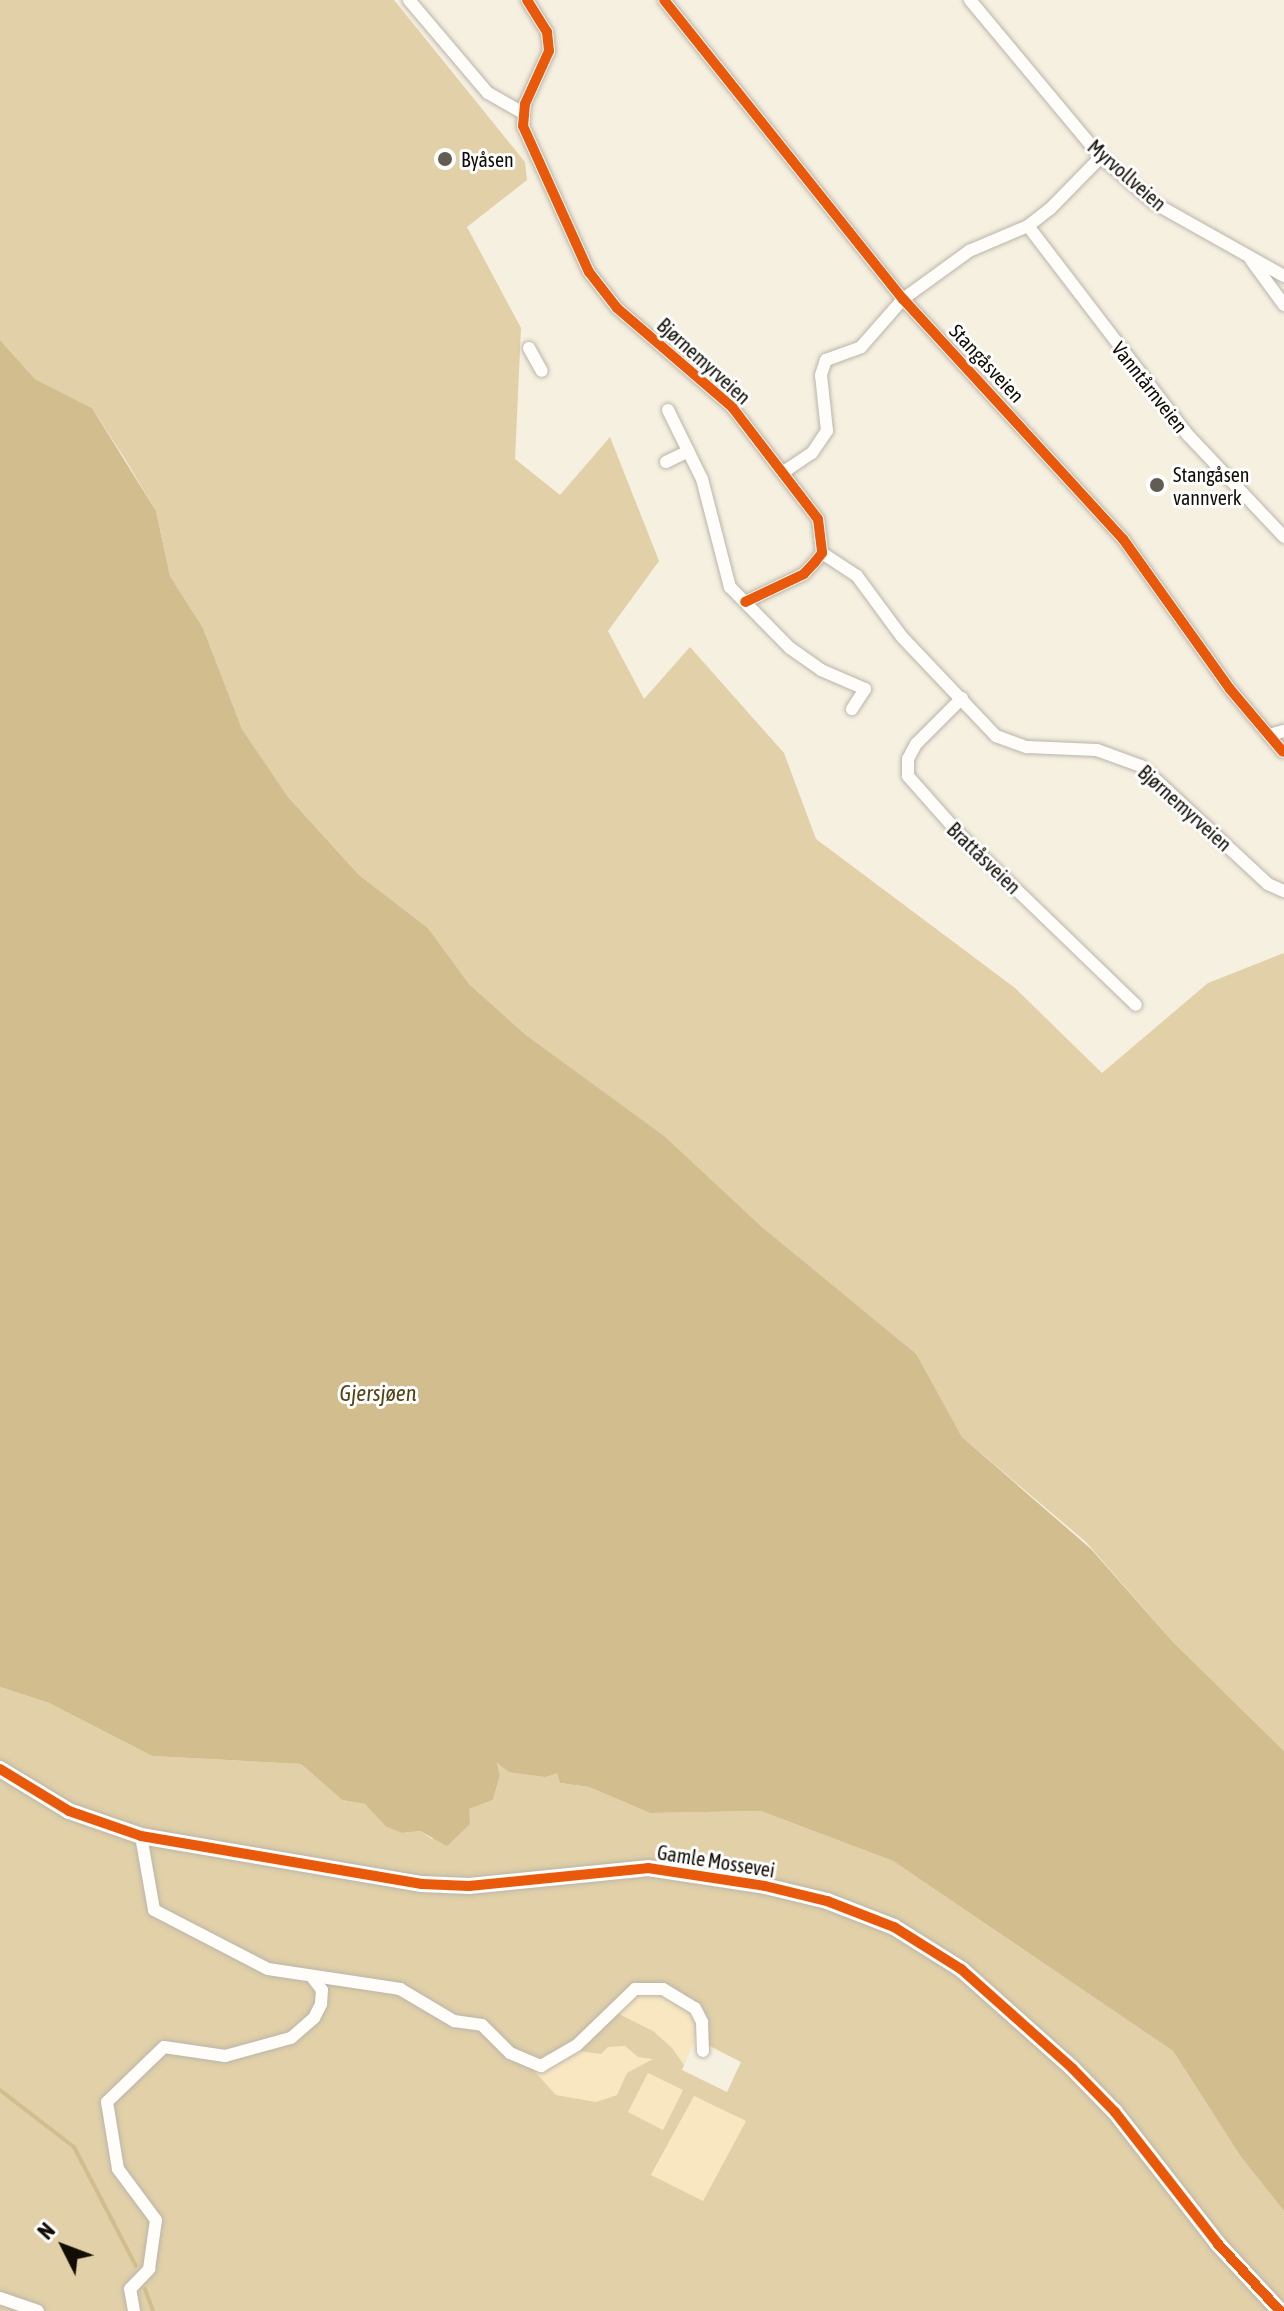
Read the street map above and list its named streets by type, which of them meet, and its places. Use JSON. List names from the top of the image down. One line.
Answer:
{"streets":{"main road":["Gamle Mossevei"],"street":["Myrvollveien","Bjørnemyrveien","Stangåsveien","Vanntårnveien","Brattåsveien"]},"crossings":[["Bjørnemyrveien","Brattåsveien"]],"water":["Gjersjøen"],"places":["Byåsen","Stangåsen vannverk"],"north":"top left"}
